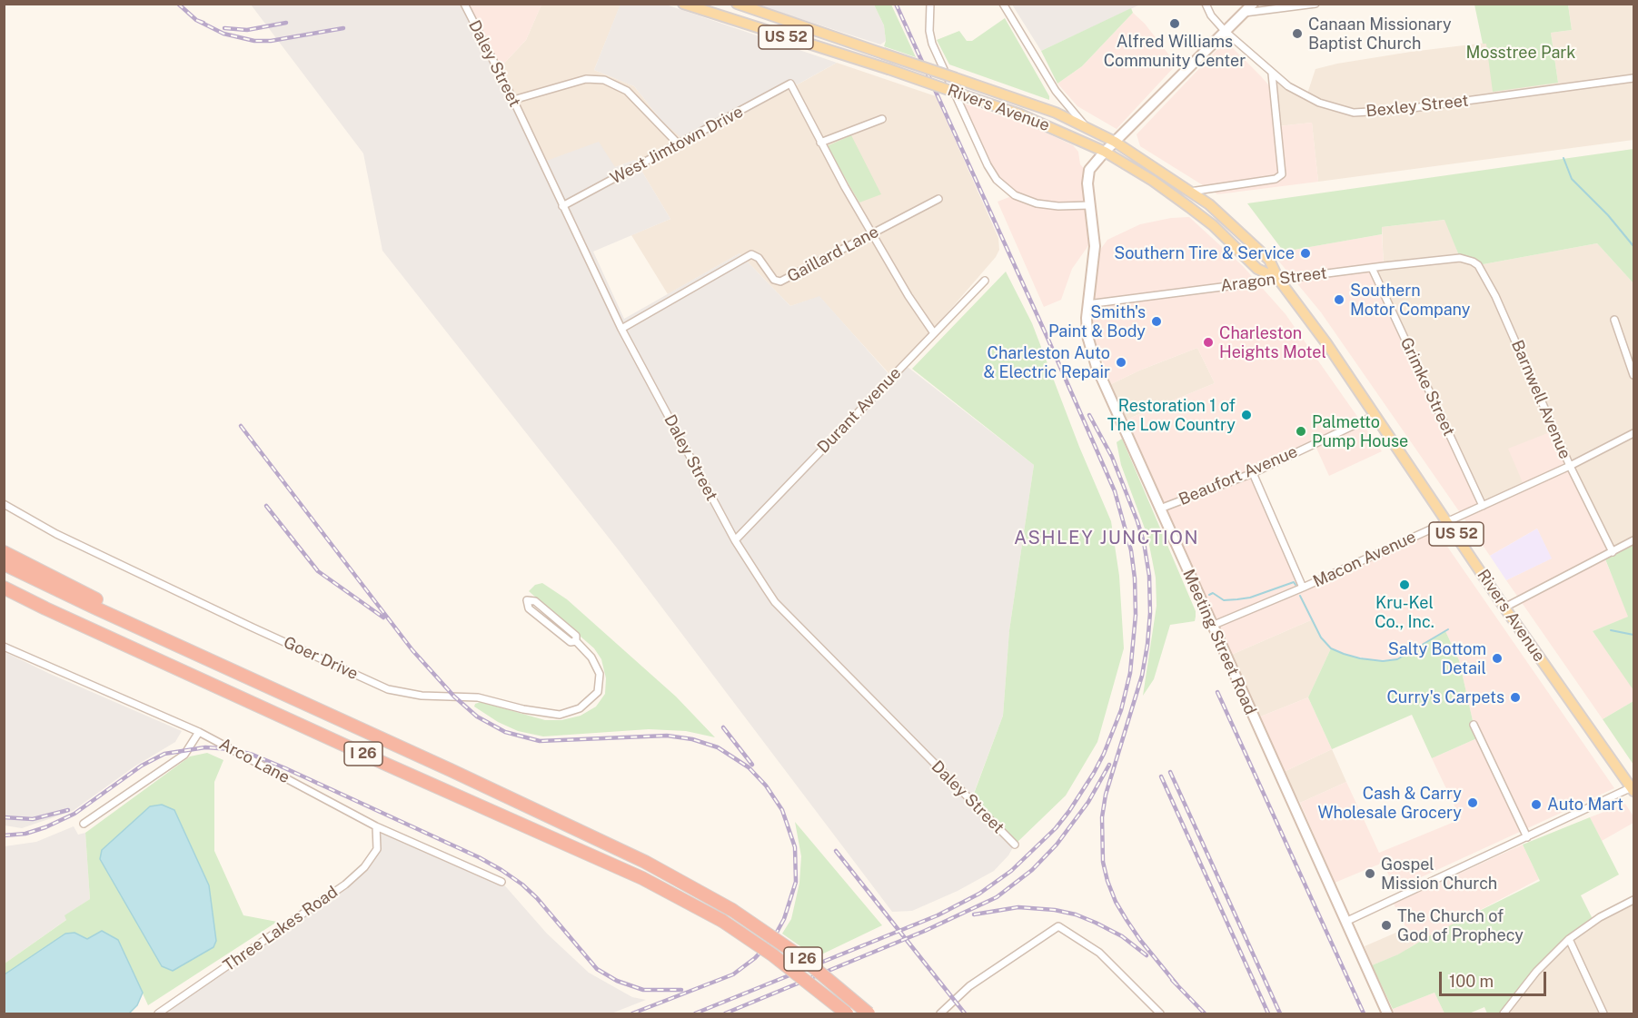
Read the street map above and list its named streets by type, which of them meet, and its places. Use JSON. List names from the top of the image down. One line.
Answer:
{"streets":{"highway":["I 26"],"main road":["US 52","Rivers Avenue"],"street":["Daley Street","Bexley Street","West Jimtown Drive","Gaillard Lane","Aragon Street","Grimke Street","Barnwell Avenue","Durant Avenue","Beaufort Avenue","Macon Avenue","Meeting Street Road","Goer Drive","Arco Lane","Three Lakes Road"]},"crossings":[["Daley Street","West Jimtown Drive"],["Daley Street","Gaillard Lane"],["Daley Street","Durant Avenue"],["Rivers Avenue","Aragon Street"],["Rivers Avenue","Beaufort Avenue"],["Rivers Avenue","Macon Avenue"],["Rivers Avenue","Meeting Street Road"],["Aragon Street","Grimke Street"],["Aragon Street","Barnwell Avenue"],["Aragon Street","Meeting Street Road"],["Grimke Street","Macon Avenue"],["Barnwell Avenue","Macon Avenue"],["Beaufort Avenue","Meeting Street Road"],["Macon Avenue","Meeting Street Road"],["Arco Lane","Three Lakes Road"]],"districts":["ASHLEY JUNCTION"],"parks":["Mosstree Park"],"places":["Alfred Williams Community Center","Canaan Missionary Baptist Church","Southern Tire & Service","Southern Motor Company","Smith's Paint & Body","Charleston Heights Motel","Charleston Auto & Electric Repair","Restoration 1 of The Low Country","Palmetto Pump House","Kru-Kel Co., Inc.","Salty Bottom Detail","Curry's Carpets","Cash & Carry Wholesale Grocery","Auto Mart","Gospel Mission Church","The Church of God of Prophecy"],"scale_bar":"100 m"}
